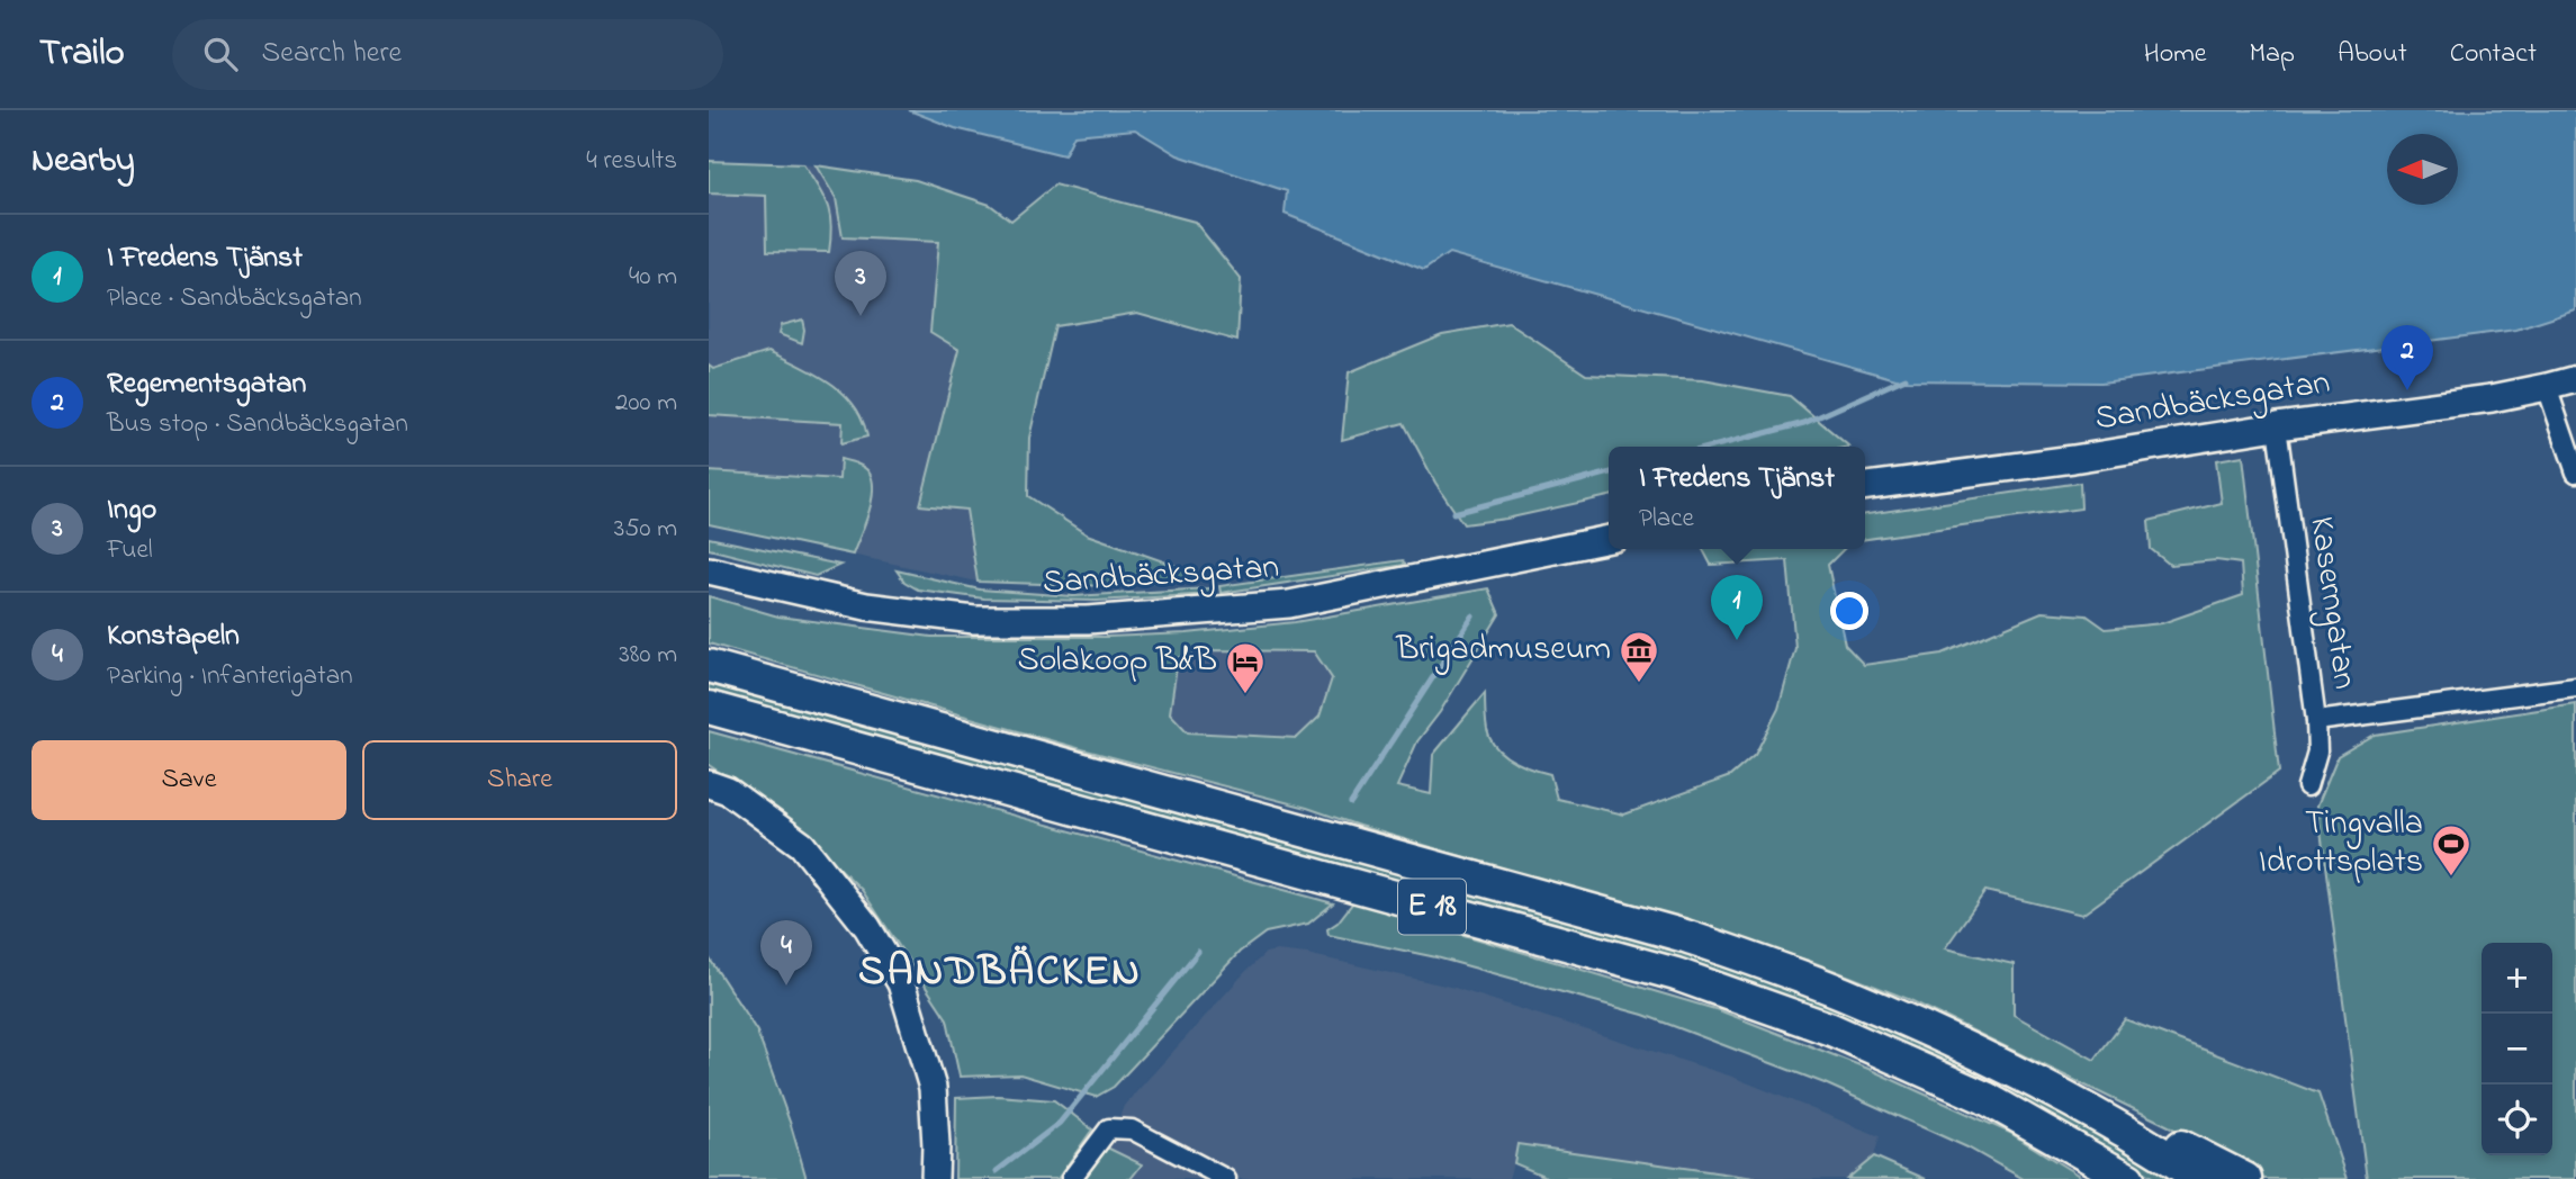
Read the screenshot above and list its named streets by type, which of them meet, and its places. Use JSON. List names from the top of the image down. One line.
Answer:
{"streets":{"highway":["E 18"],"street":["Sandbäcksgatan","Kaserngatan"]},"crossings":[["Sandbäcksgatan","Kaserngatan"]],"districts":["SANDBÄCKEN"],"places":{"museum":["Brigadmuseum"],"hotel":["Solakoop B&B"],"sports":["Tingvalla Idrottsplats"]},"north":"left","page":{"header":"Trailo","search":"Search here","nav":["Home","Map","About","Contact"],"heading":["Nearby","4 results"],"list":[{"mark":"1","name":"I Fredens Tjänst","note":"Place · Sandbäcksgatan","value":"40 m"},{"mark":"2","name":"Regementsgatan","note":"Bus stop · Sandbäcksgatan","value":"200 m"},{"mark":"3","name":"Ingo","note":"Fuel","value":"350 m"},{"mark":"4","name":"Konstapeln","note":"Parking · Infanterigatan","value":"380 m"}],"pins":["3","2","1","4"],"popup":["I Fredens Tjänst","Place"],"buttons":["Save","Share"],"map_buttons":["+","−"]}}
